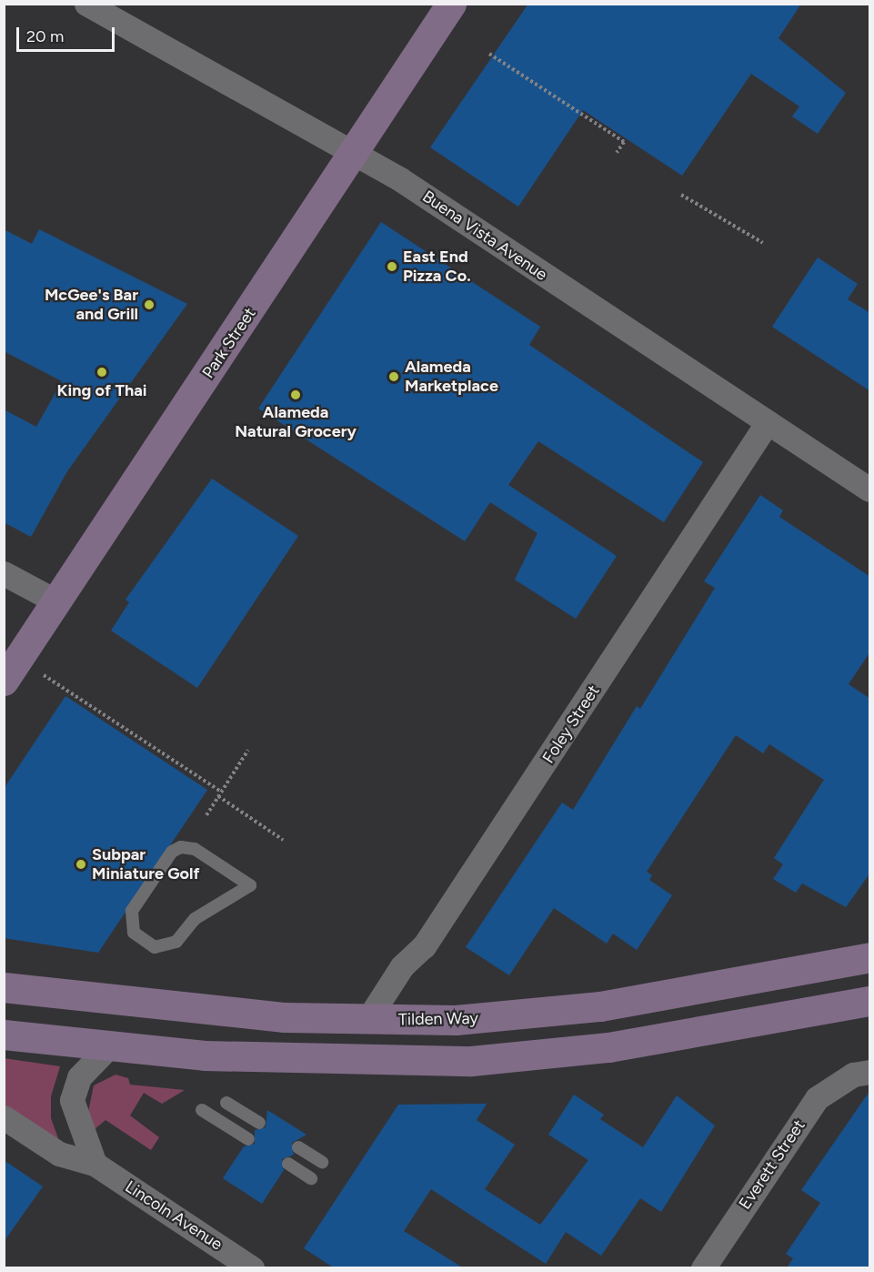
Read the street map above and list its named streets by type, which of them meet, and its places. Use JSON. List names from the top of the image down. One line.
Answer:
{"streets":{"main road":["Park Street","Tilden Way"],"street":["Buena Vista Avenue","Foley Street","Everett Street","Lincoln Avenue"]},"crossings":[["Buena Vista Avenue","Park Street"],["Buena Vista Avenue","Foley Street"],["Foley Street","Tilden Way"]],"places":["East End Pizza Co.","McGee's Bar and Grill","King of Thai","Alameda Marketplace","Alameda Natural Grocery","Subpar Miniature Golf"],"scale_bar":"20 m"}
